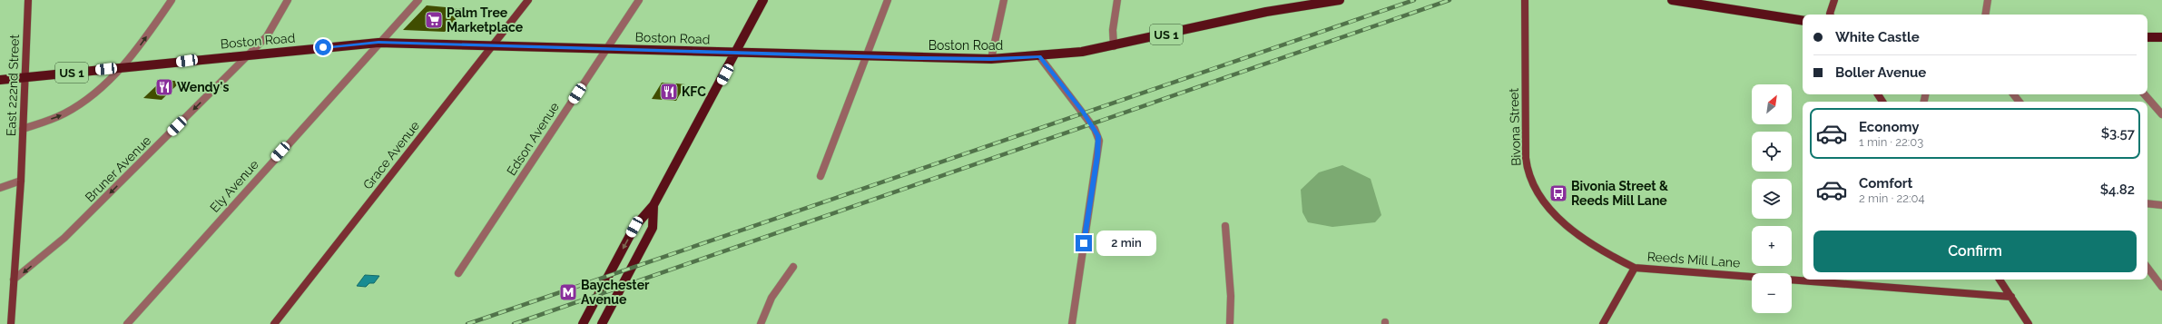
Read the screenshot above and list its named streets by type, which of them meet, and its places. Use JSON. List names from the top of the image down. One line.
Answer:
{"streets":{"main road":["US 1","Boston Road"],"street":["East 222nd Street","Bivona Street","Edson Avenue","Grace Avenue","Bruner Avenue","Ely Avenue","Reeds Mill Lane"]},"crossings":[["Boston Road","East 222nd Street"],["Boston Road","Edson Avenue"],["Boston Road","Grace Avenue"],["Boston Road","Bruner Avenue"],["Boston Road","Ely Avenue"],["East 222nd Street","Bruner Avenue"],["Bivona Street","Reeds Mill Lane"]],"one_way":["Bruner Avenue"],"places":{"supermarket":["Palm Tree Marketplace"],"restaurant":["Wendy's","KFC"],"bus stop":["Bivonia Street & Reeds Mill Lane"],"metro station":["Baychester Avenue"]},"north":"top right","page":{"banner":["White Castle","Boller Avenue"],"map_buttons":["+","−"],"list":[{"name":"Economy","note":"1 min · 22:03","value":"$3.57"},{"name":"Comfort","note":"2 min · 22:04","value":"$4.82"}],"buttons":"Confirm","bubble":"2 min"}}
